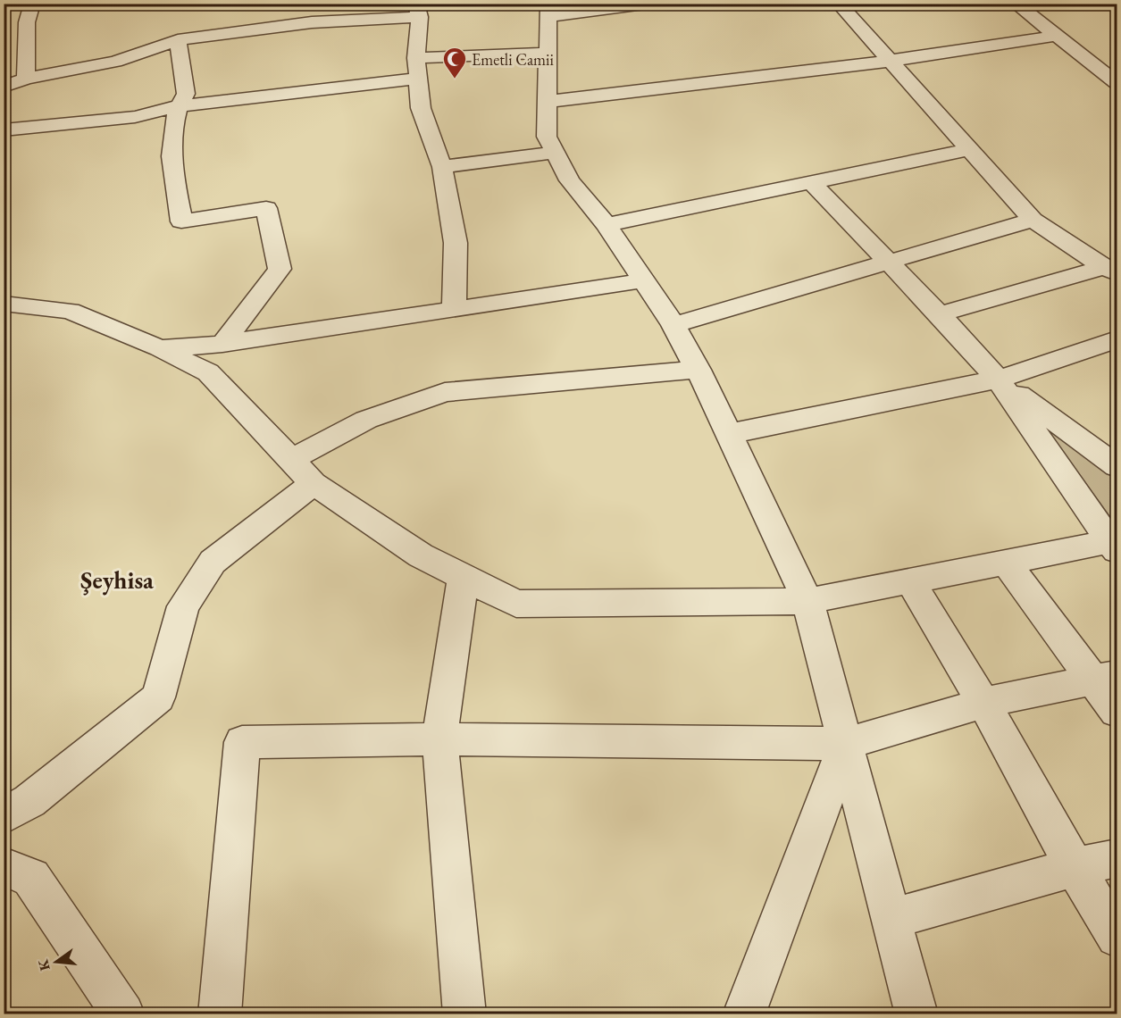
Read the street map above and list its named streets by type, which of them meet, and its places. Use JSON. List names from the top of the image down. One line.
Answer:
{"districts":["Şeyhisa"],"places":{"mosque":["Emetli Camii"]},"north":"left"}
